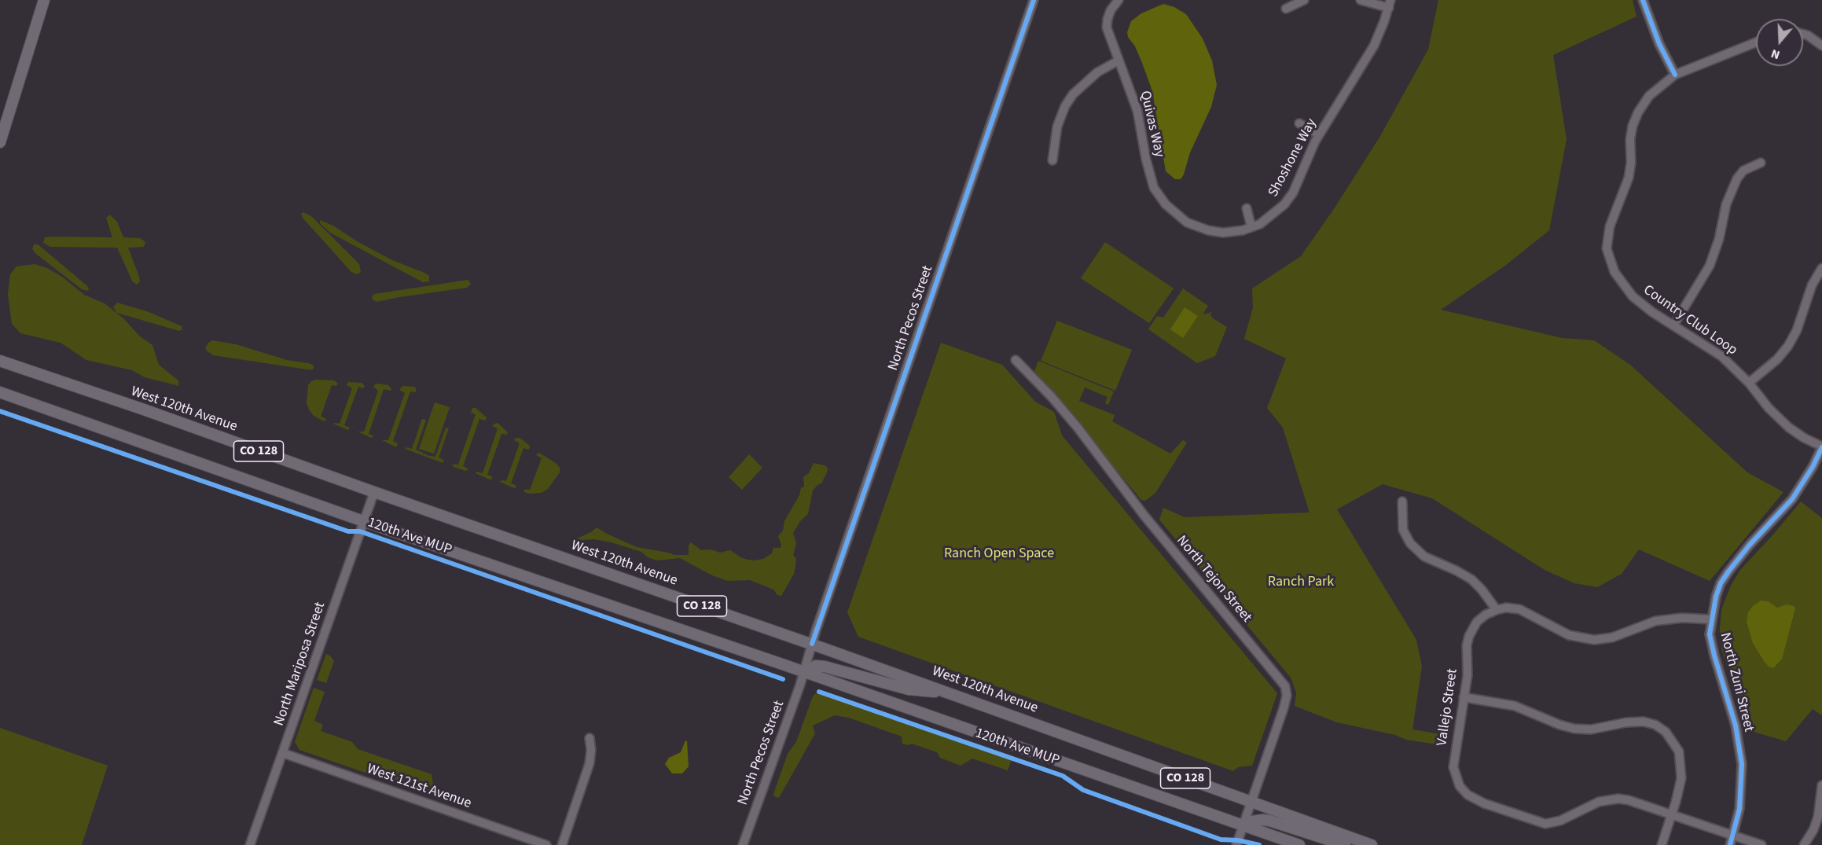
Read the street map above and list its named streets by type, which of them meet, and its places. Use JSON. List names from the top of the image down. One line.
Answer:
{"streets":{"main road":["West 120th Avenue","CO 128"],"street":["Quivas Way","Shoshone Way","North Pecos Street","Country Club Loop","North Tejon Street","North Mariposa Street","North Zuni Street","Vallejo Street","West 121st Avenue"],"cycle path":["120th Ave MUP"]},"crossings":[["Quivas Way","Shoshone Way"],["North Pecos Street","West 120th Avenue"],["North Pecos Street","CO 128"],["Country Club Loop","North Zuni Street"],["West 120th Avenue","North Tejon Street"],["West 120th Avenue","North Mariposa Street"],["CO 128","North Tejon Street"],["CO 128","North Mariposa Street"],["North Mariposa Street","West 121st Avenue"]],"parks":["Ranch Open Space","Ranch Park"],"north":"bottom"}
